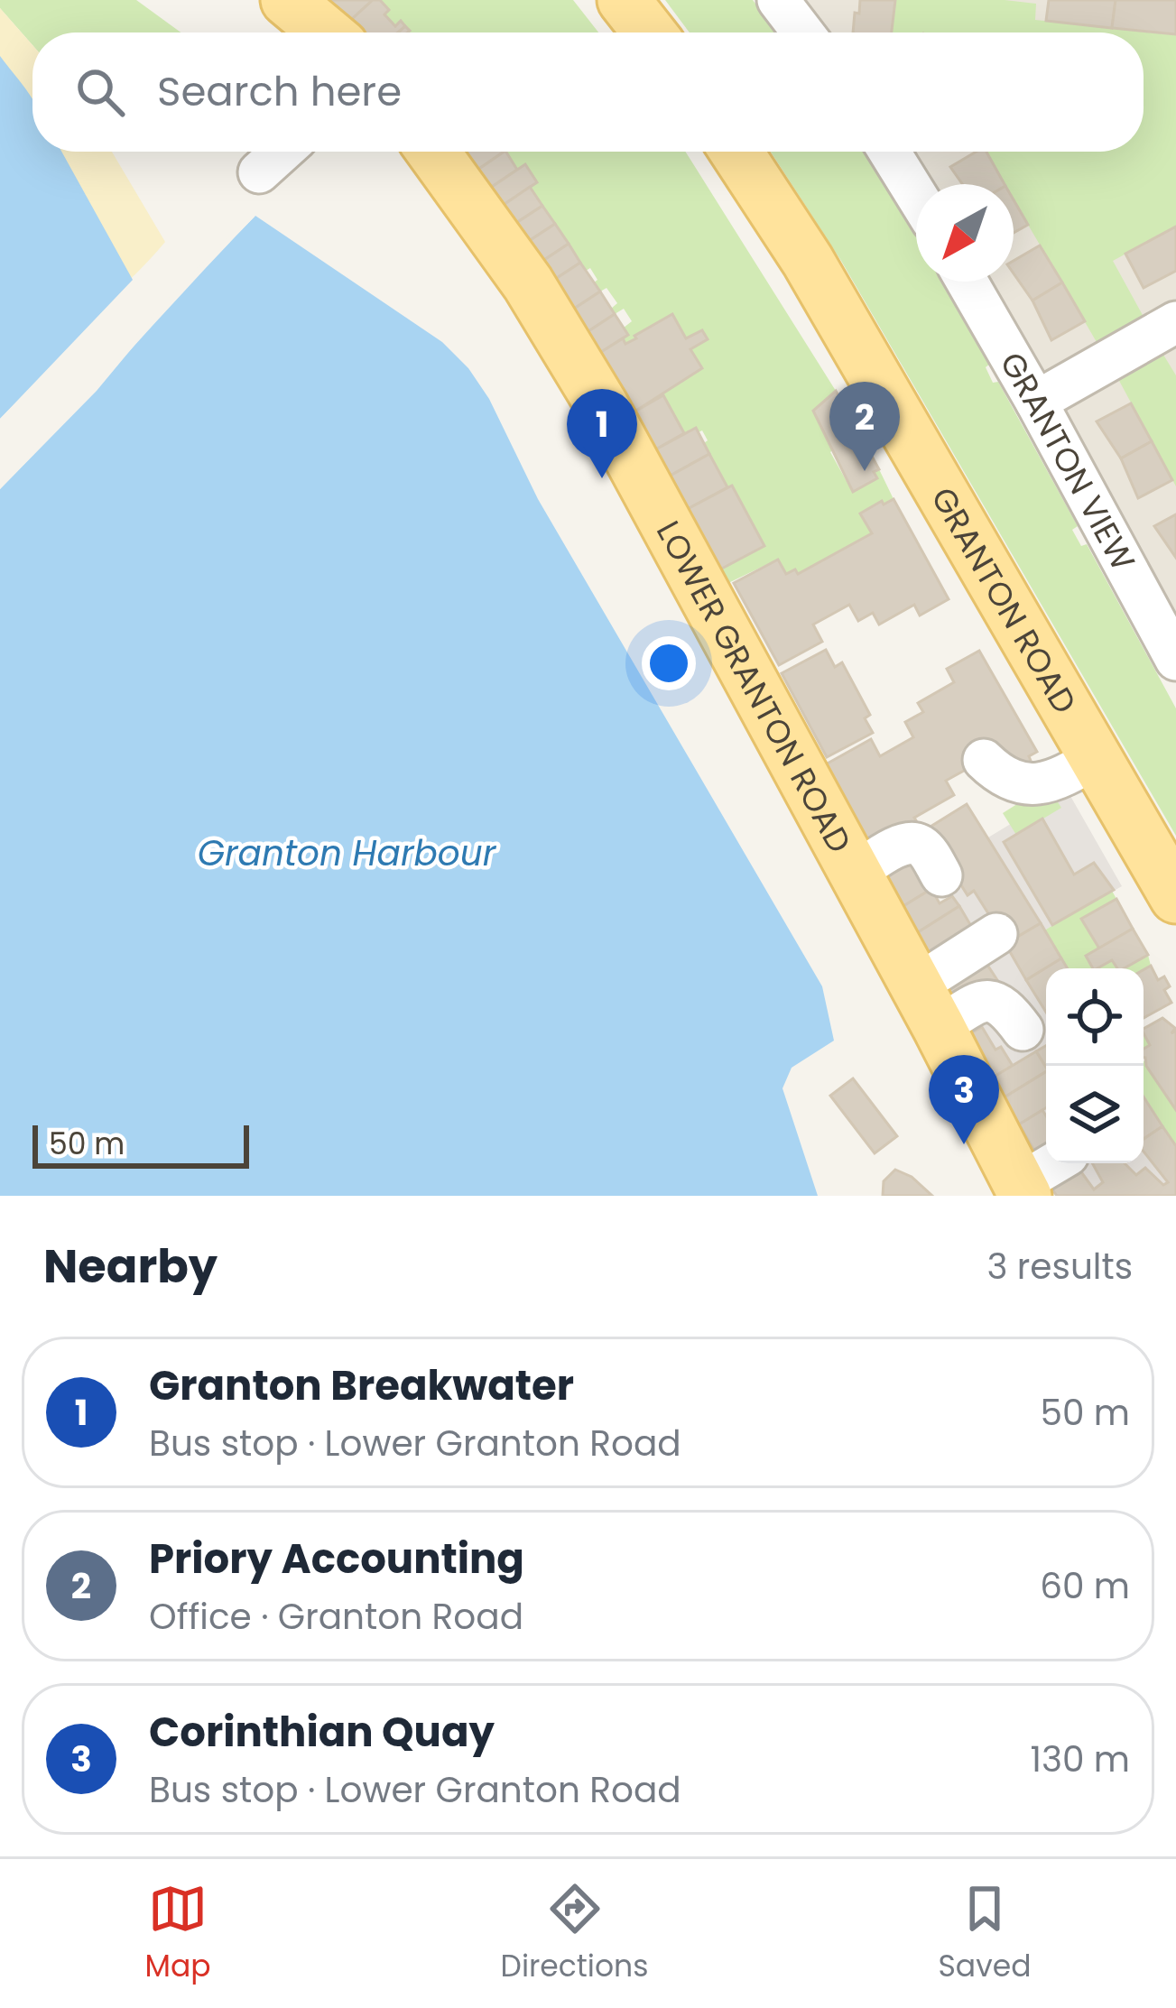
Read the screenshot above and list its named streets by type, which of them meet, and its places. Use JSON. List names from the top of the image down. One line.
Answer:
{"streets":{"main road":["GRANTON ROAD","LOWER GRANTON ROAD"],"street":["GRANTON VIEW"]},"water":["Granton Harbour"],"scale_bar":"50 m","north":"bottom left","page":{"search":"Search here","pins":["2","1","3"],"scale":"50 m","heading":["Nearby","3 results"],"list":[{"mark":"1","name":"Granton Breakwater","note":"Bus stop · Lower Granton Road","value":"50 m"},{"mark":"2","name":"Priory Accounting","note":"Office · Granton Road","value":"60 m"},{"mark":"3","name":"Corinthian Quay","note":"Bus stop · Lower Granton Road","value":"130 m"}],"nav":["Map","Directions","Saved"]}}
